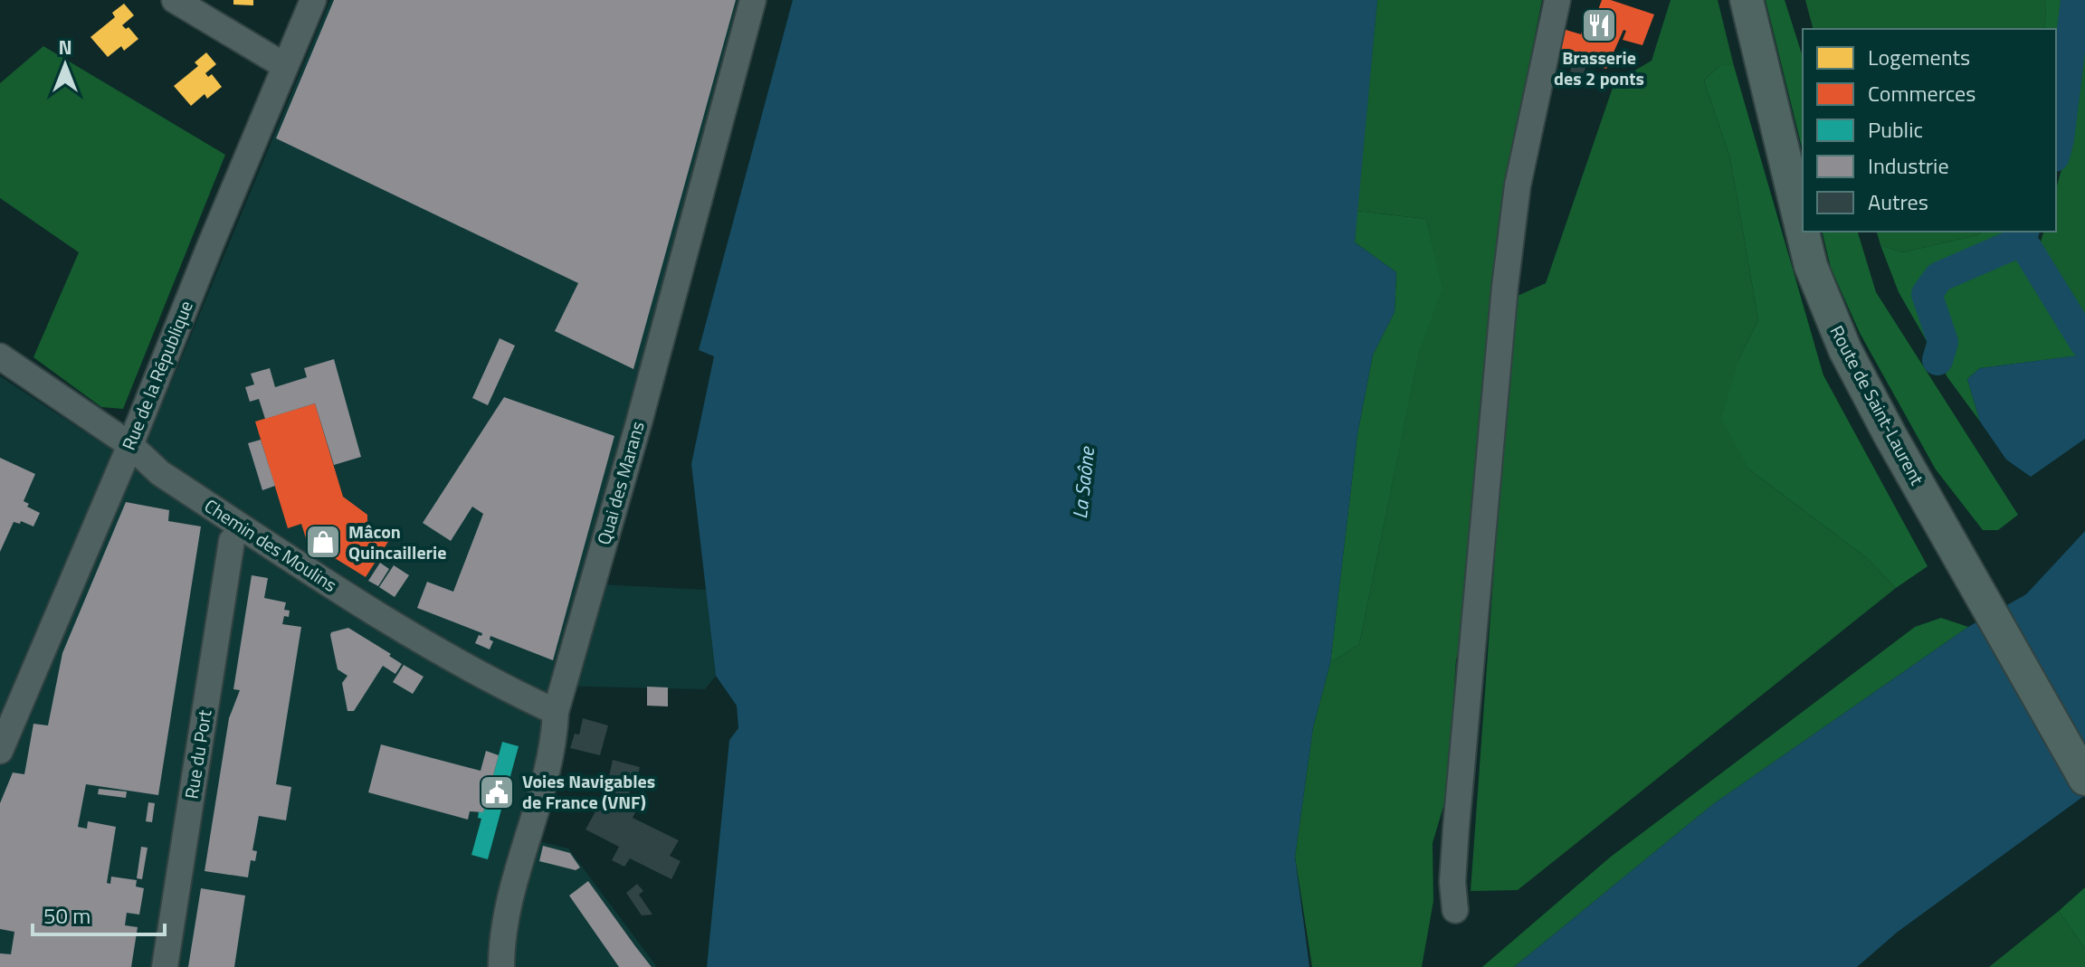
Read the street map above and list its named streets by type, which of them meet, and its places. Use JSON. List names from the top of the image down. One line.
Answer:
{"streets":{"main road":["Route de Saint-Laurent"],"street":["Rue de la République","Quai des Marans","Chemin des Moulins","Rue du Port"]},"crossings":[["Rue de la République","Chemin des Moulins"],["Quai des Marans","Chemin des Moulins"]],"water":["La Saône"],"places":{"restaurant":["Brasserie des 2 ponts"],"shop":["Mâcon Quincaillerie"],"public building":["Voies Navigables de France (VNF)"]},"legend":["Logements","Commerces","Public","Industrie","Autres"],"scale_bar":"50 m","north":"top"}
